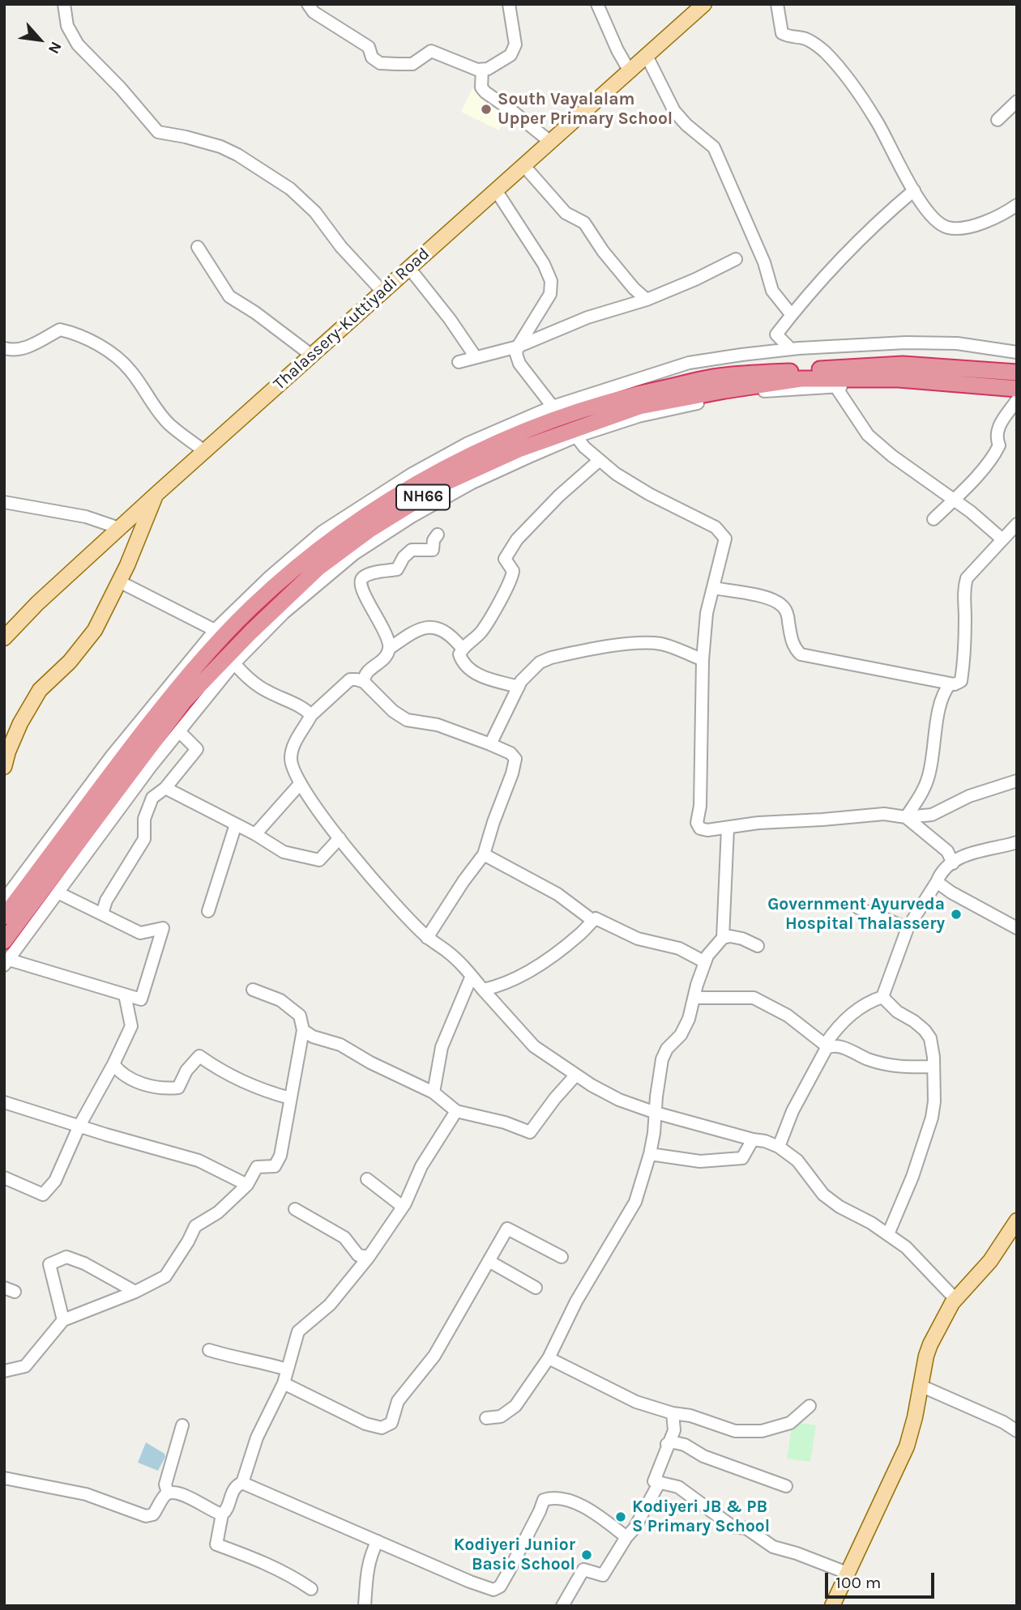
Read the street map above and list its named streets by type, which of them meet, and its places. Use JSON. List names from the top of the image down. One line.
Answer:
{"streets":{"highway":["NH66"],"main road":["Thalassery-Kuttiyadi Road"]},"places":["South Vayalalam Upper Primary School","Government Ayurveda Hospital Thalassery","Kodiyeri JB & PB S Primary School","Kodiyeri Junior Basic School"],"scale_bar":"100 m","north":"bottom right"}
